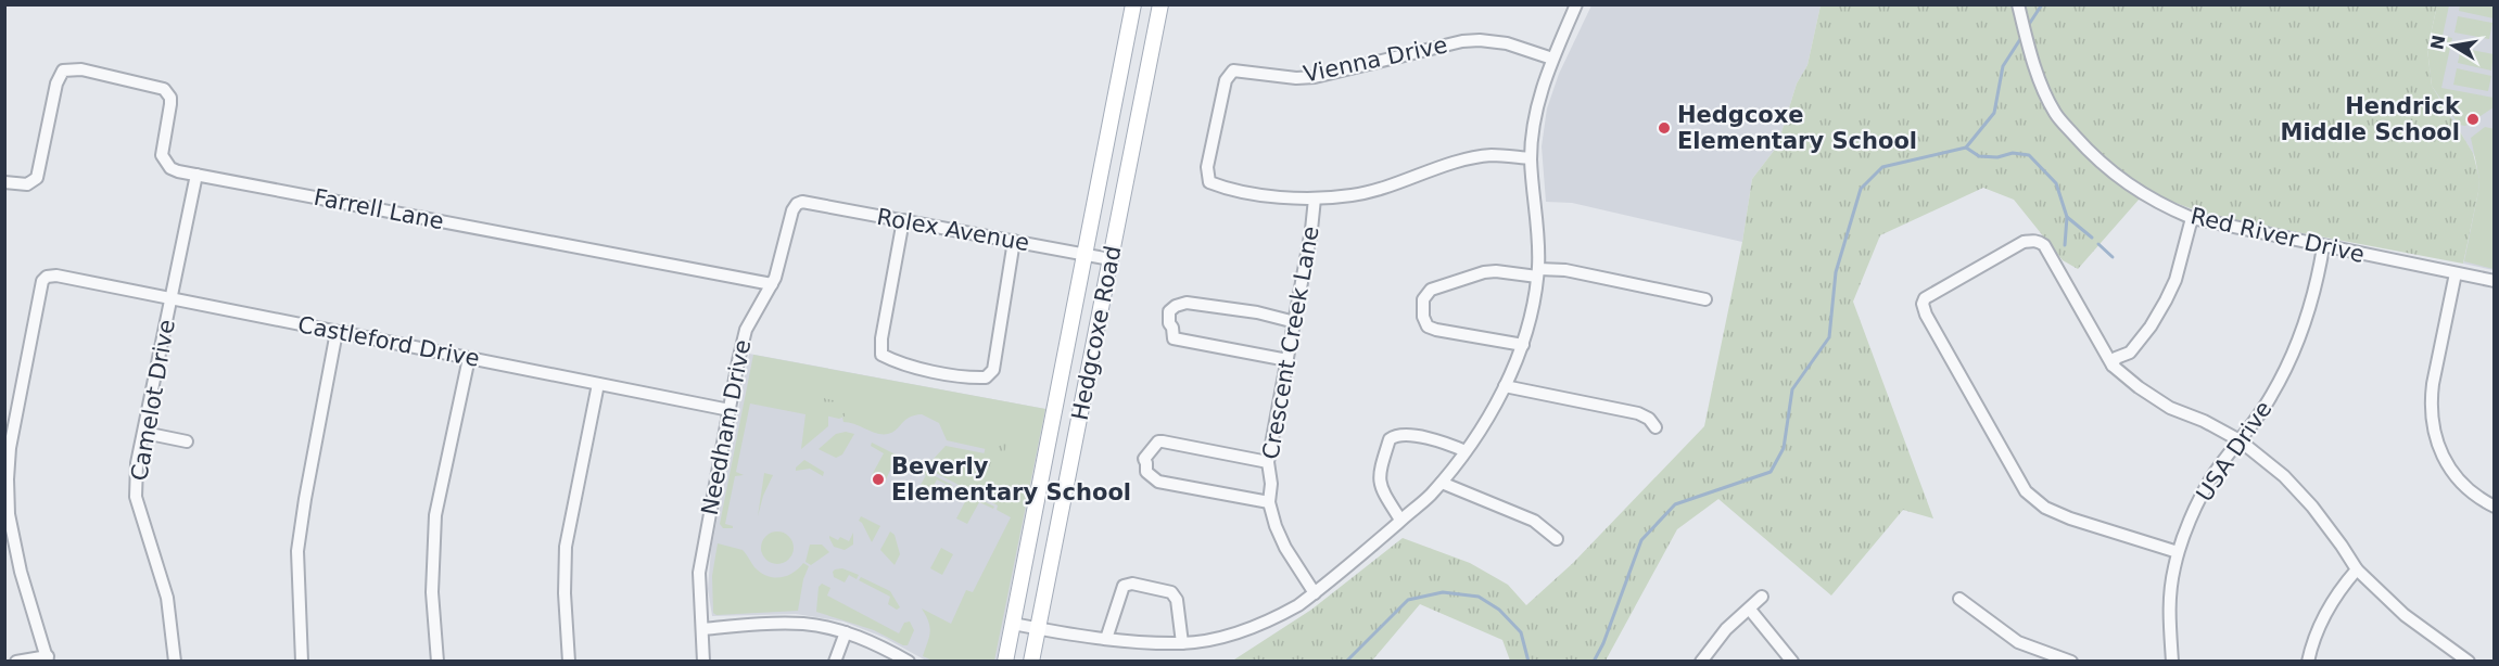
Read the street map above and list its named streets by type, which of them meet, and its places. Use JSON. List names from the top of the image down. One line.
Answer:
{"streets":{"main road":["Hedgcoxe Road"],"street":["Vienna Drive","Farrell Lane","Rolex Avenue","Red River Drive","Castleford Drive","Crescent Creek Lane","Camelot Drive","Needham Drive","USA Drive"]},"crossings":[["Vienna Drive","Crescent Creek Lane"],["Farrell Lane","Camelot Drive"],["Farrell Lane","Needham Drive"],["Rolex Avenue","Hedgcoxe Road"],["Rolex Avenue","Needham Drive"],["Red River Drive","USA Drive"],["Castleford Drive","Camelot Drive"],["Castleford Drive","Needham Drive"]],"places":["Hendrick Middle School","Hedgcoxe Elementary School","Beverly Elementary School"],"north":"left"}
